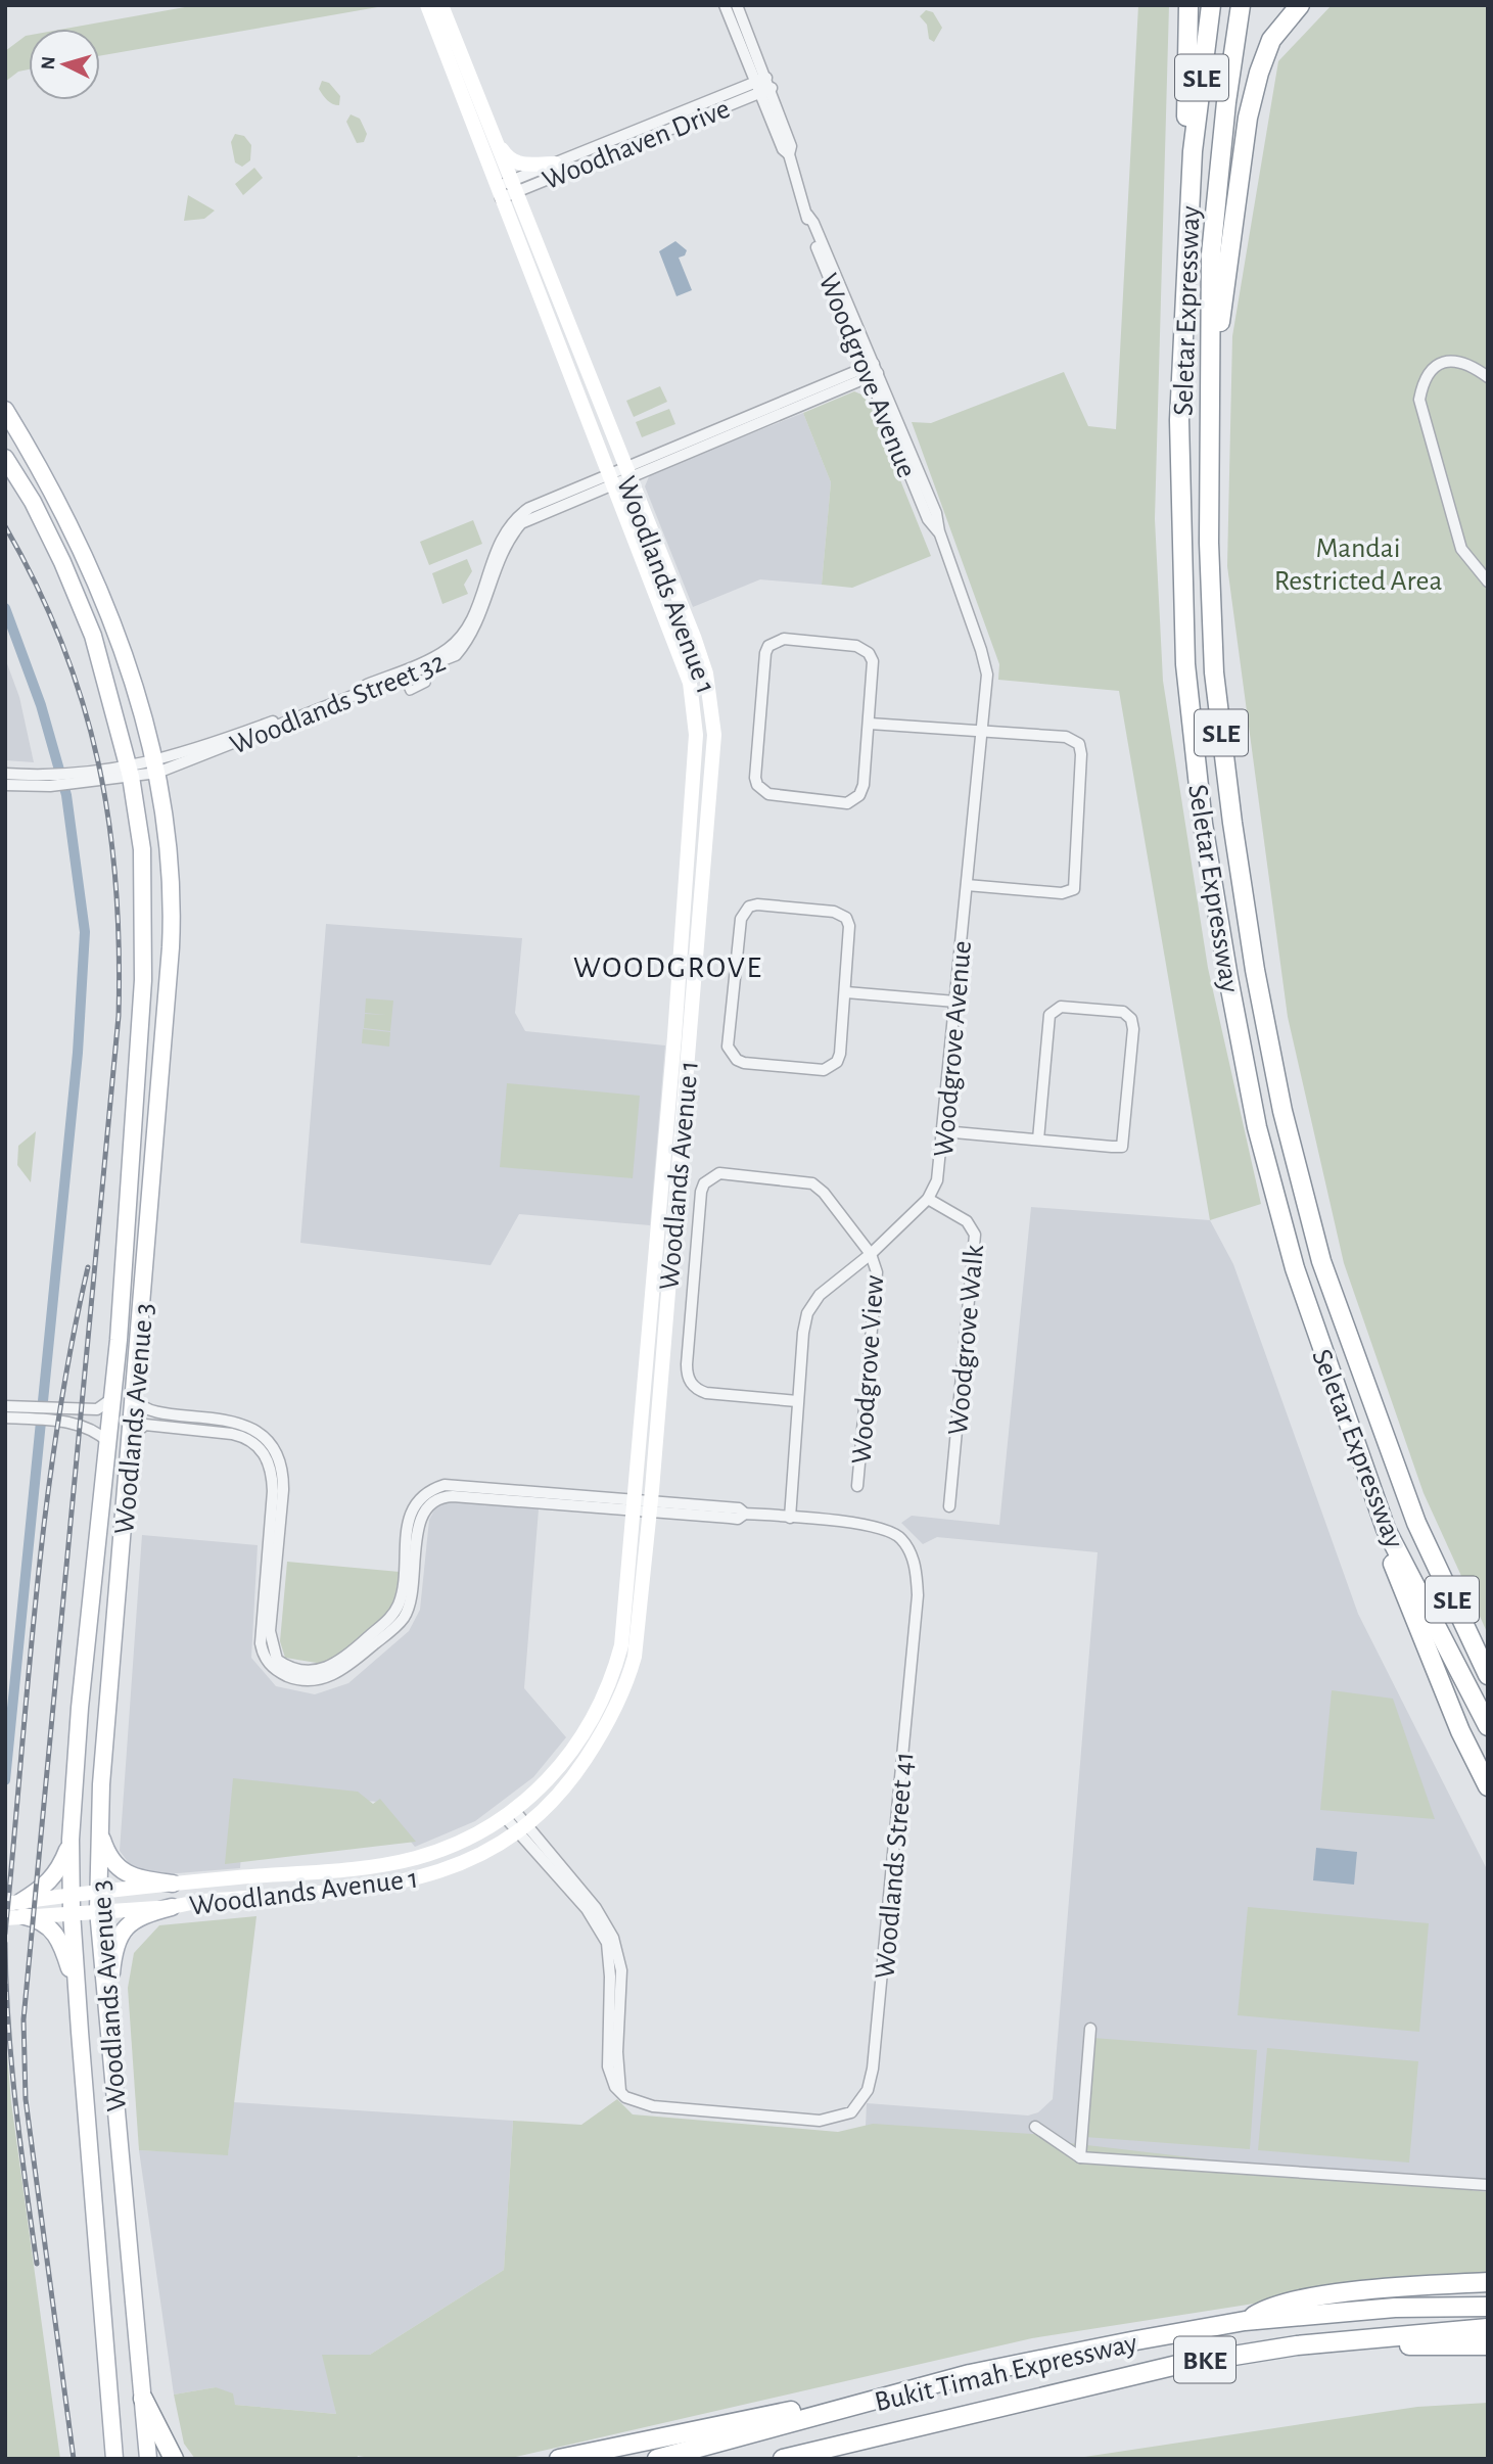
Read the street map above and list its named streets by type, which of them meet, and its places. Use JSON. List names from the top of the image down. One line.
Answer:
{"streets":{"highway":["SLE","Seletar Expressway","BKE","Bukit Timah Expressway"],"main road":["Woodlands Avenue 1","Woodlands Avenue 3"],"street":["Woodhaven Drive","Woodgrove Avenue","Woodlands Street 32","Woodgrove Walk","Woodgrove View","Woodlands Street 41"]},"crossings":[["Woodhaven Drive","Woodgrove Avenue"],["Woodhaven Drive","Woodlands Avenue 1"],["Woodgrove Avenue","Woodlands Street 32"],["Woodgrove Avenue","Woodgrove Walk"],["Woodgrove Avenue","Woodgrove View"],["Woodgrove Avenue","Woodlands Street 41"],["Woodlands Avenue 1","Woodlands Street 32"],["Woodlands Avenue 1","Woodlands Avenue 3"],["Woodlands Avenue 1","Woodlands Street 41"],["Woodlands Street 32","Woodlands Avenue 3"]],"districts":["WOODGROVE"],"parks":["Mandai Restricted Area"],"north":"left"}
